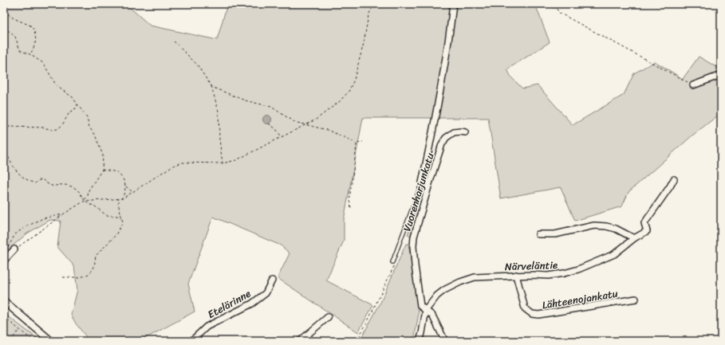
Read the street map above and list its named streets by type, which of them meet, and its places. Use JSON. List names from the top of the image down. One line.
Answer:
{"streets":{"street":["Vuorenharjunkatu","Närveläntie","Lähteenojankatu","Etelärinne"]},"crossings":[["Vuorenharjunkatu","Närveläntie"],["Närveläntie","Lähteenojankatu"]]}
